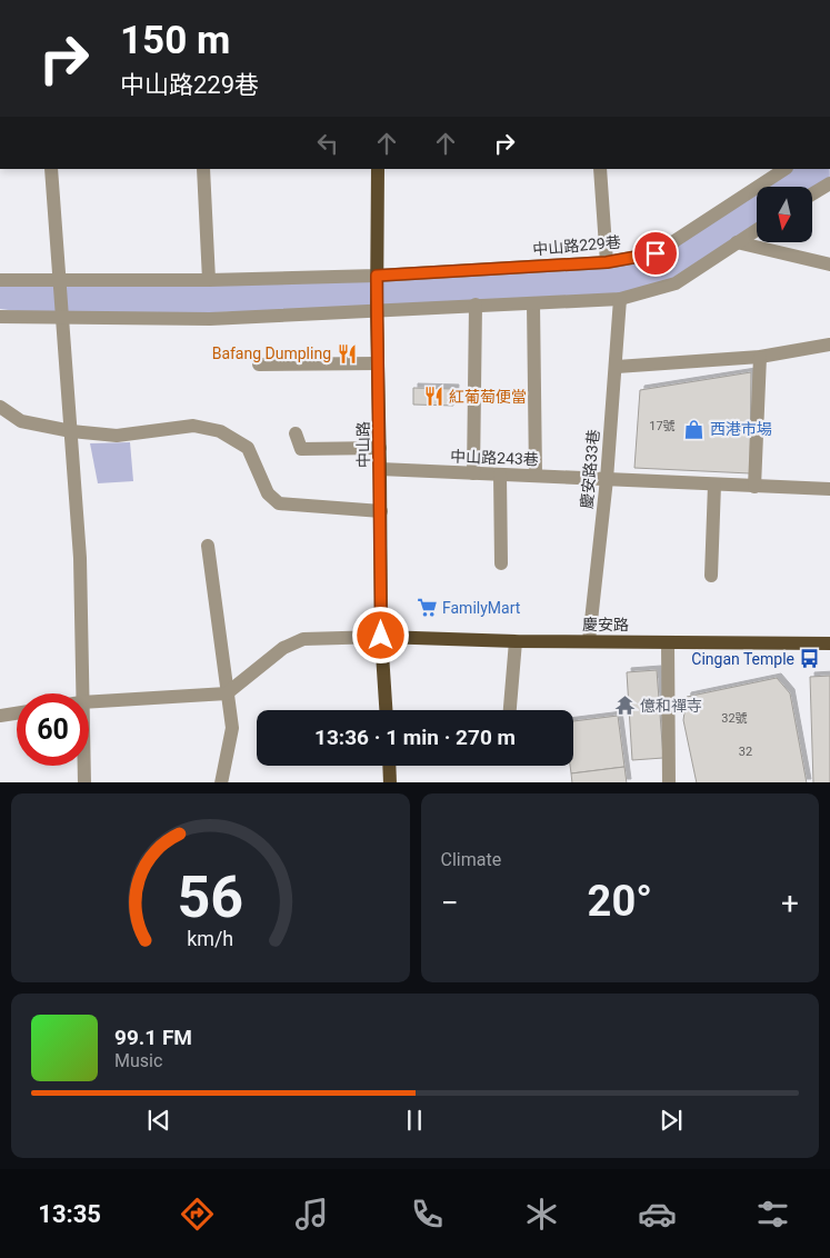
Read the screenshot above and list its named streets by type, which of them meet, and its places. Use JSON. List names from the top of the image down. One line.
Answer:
{"streets":{"main road":["中山路","慶安路"],"street":["中山路229巷","中山路243巷","慶安路33巷"]},"crossings":[["中山路229巷","中山路"],["中山路","中山路243巷"],["中山路","慶安路"],["中山路243巷","慶安路33巷"],["慶安路33巷","慶安路"]],"places":{"restaurant":["Bafang Dumpling","紅葡萄便當"],"shop":["西港市場"],"supermarket":["FamilyMart"],"bus stop":["Cingan Temple"],"temple":["億和禪寺"]},"house_numbers":["17號","32號","32"],"north":"bottom","page":{"turn":["150 m","中山路229巷"],"limit":"60","trip":"13:36 · 1 min · 270 m","tile":"Climate","heat":["−","20°","+"],"song":["99.1 FM","Music"],"tabs":"13:35","gauge":["56","km/h"]}}
